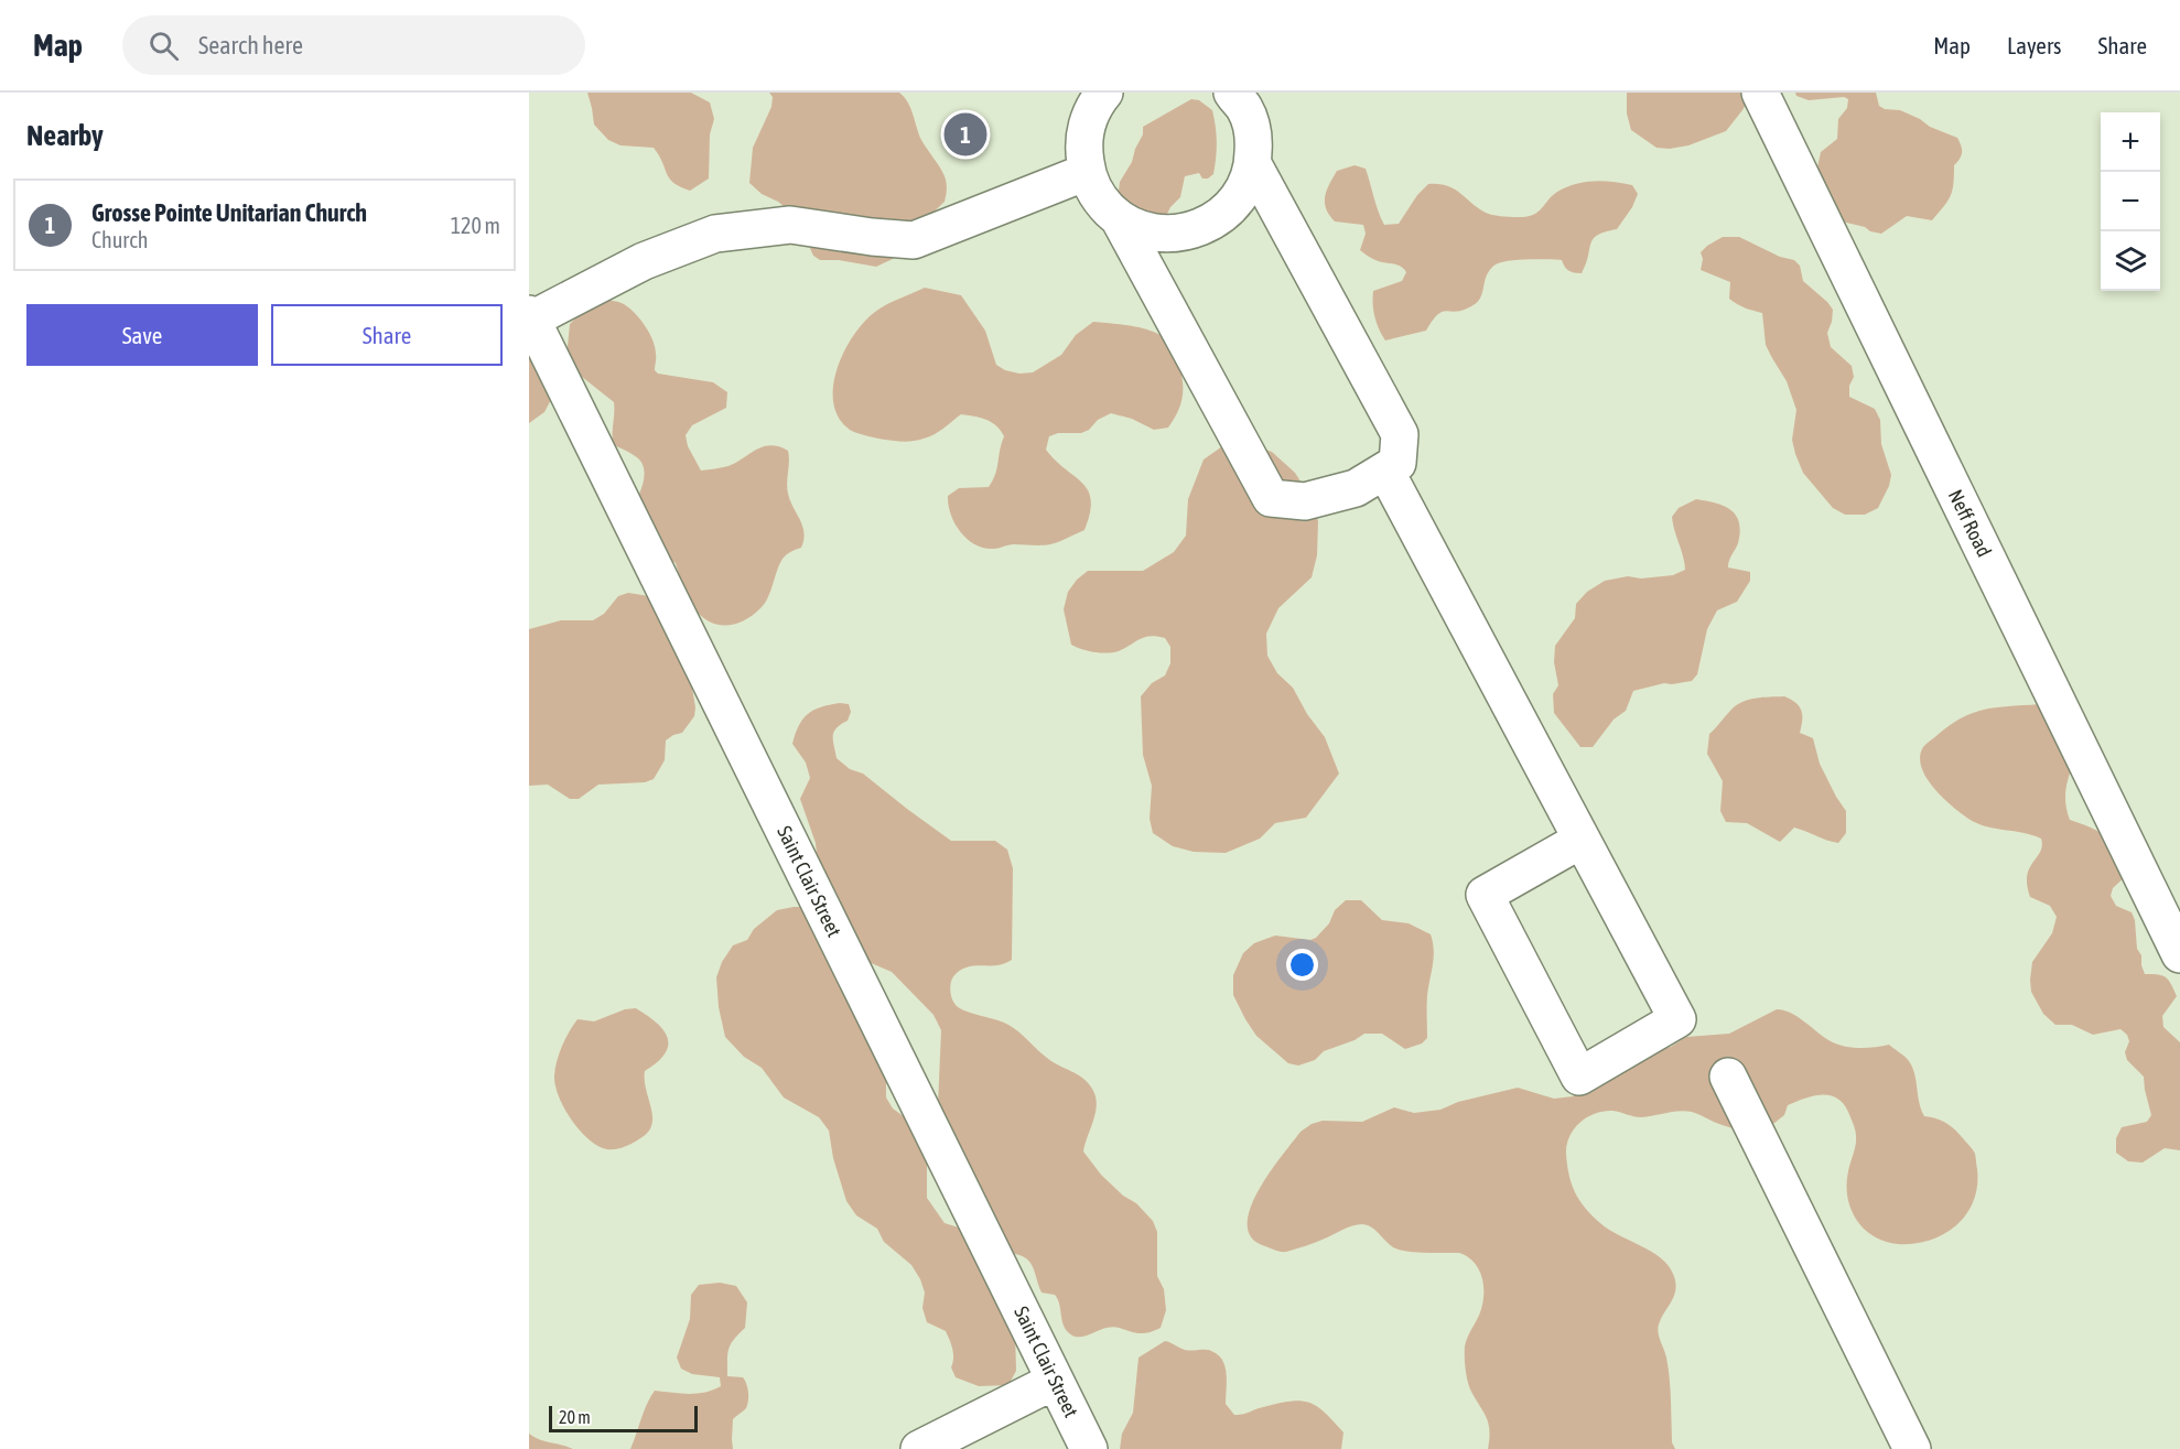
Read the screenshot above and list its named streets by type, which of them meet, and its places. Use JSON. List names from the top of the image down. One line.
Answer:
{"streets":{"street":["Neff Road","Saint Clair Street"]},"scale_bar":"20 m","page":{"header":"Map","search":"Search here","nav":["Map","Layers","Share"],"heading":"Nearby","pins":"1","map_buttons":["+","−"],"list":[{"mark":"1","name":"Grosse Pointe Unitarian Church","note":"Church","value":"120 m"}],"buttons":["Save","Share"],"scale":"20 m"}}
